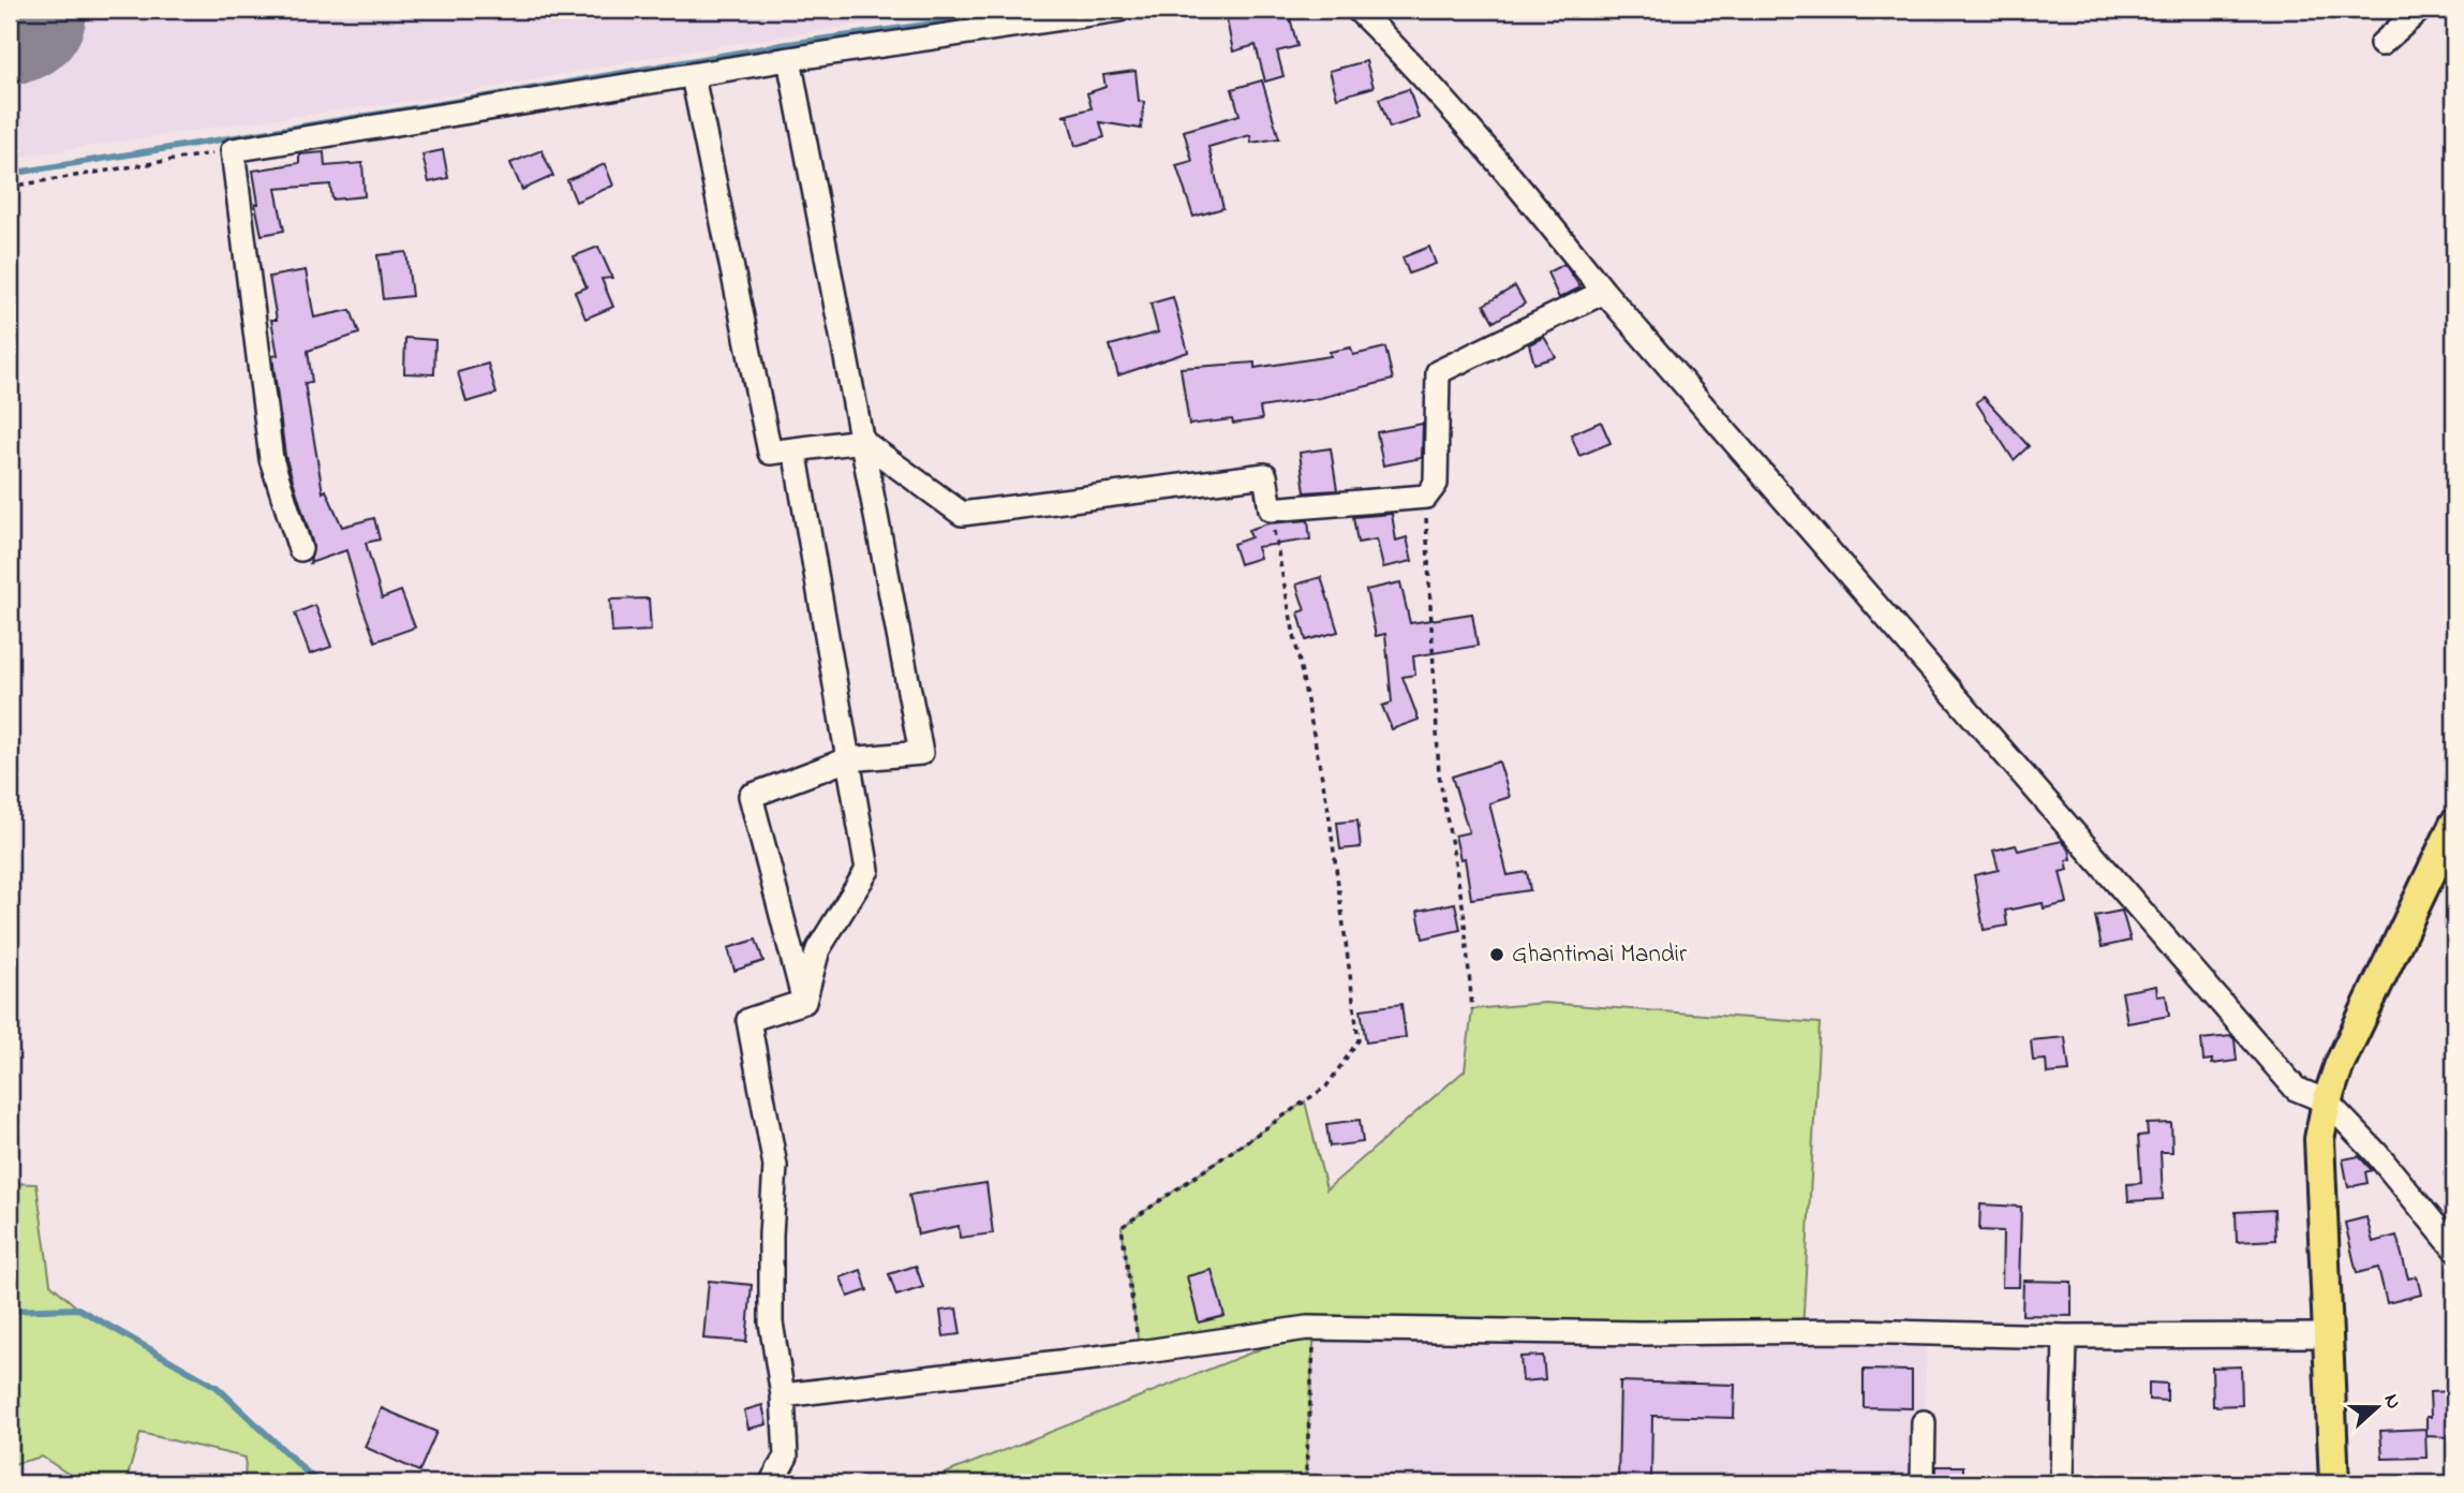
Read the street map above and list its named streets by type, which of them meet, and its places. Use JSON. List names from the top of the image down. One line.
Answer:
{"places":["Ghantimai Mandir"],"north":"right"}
